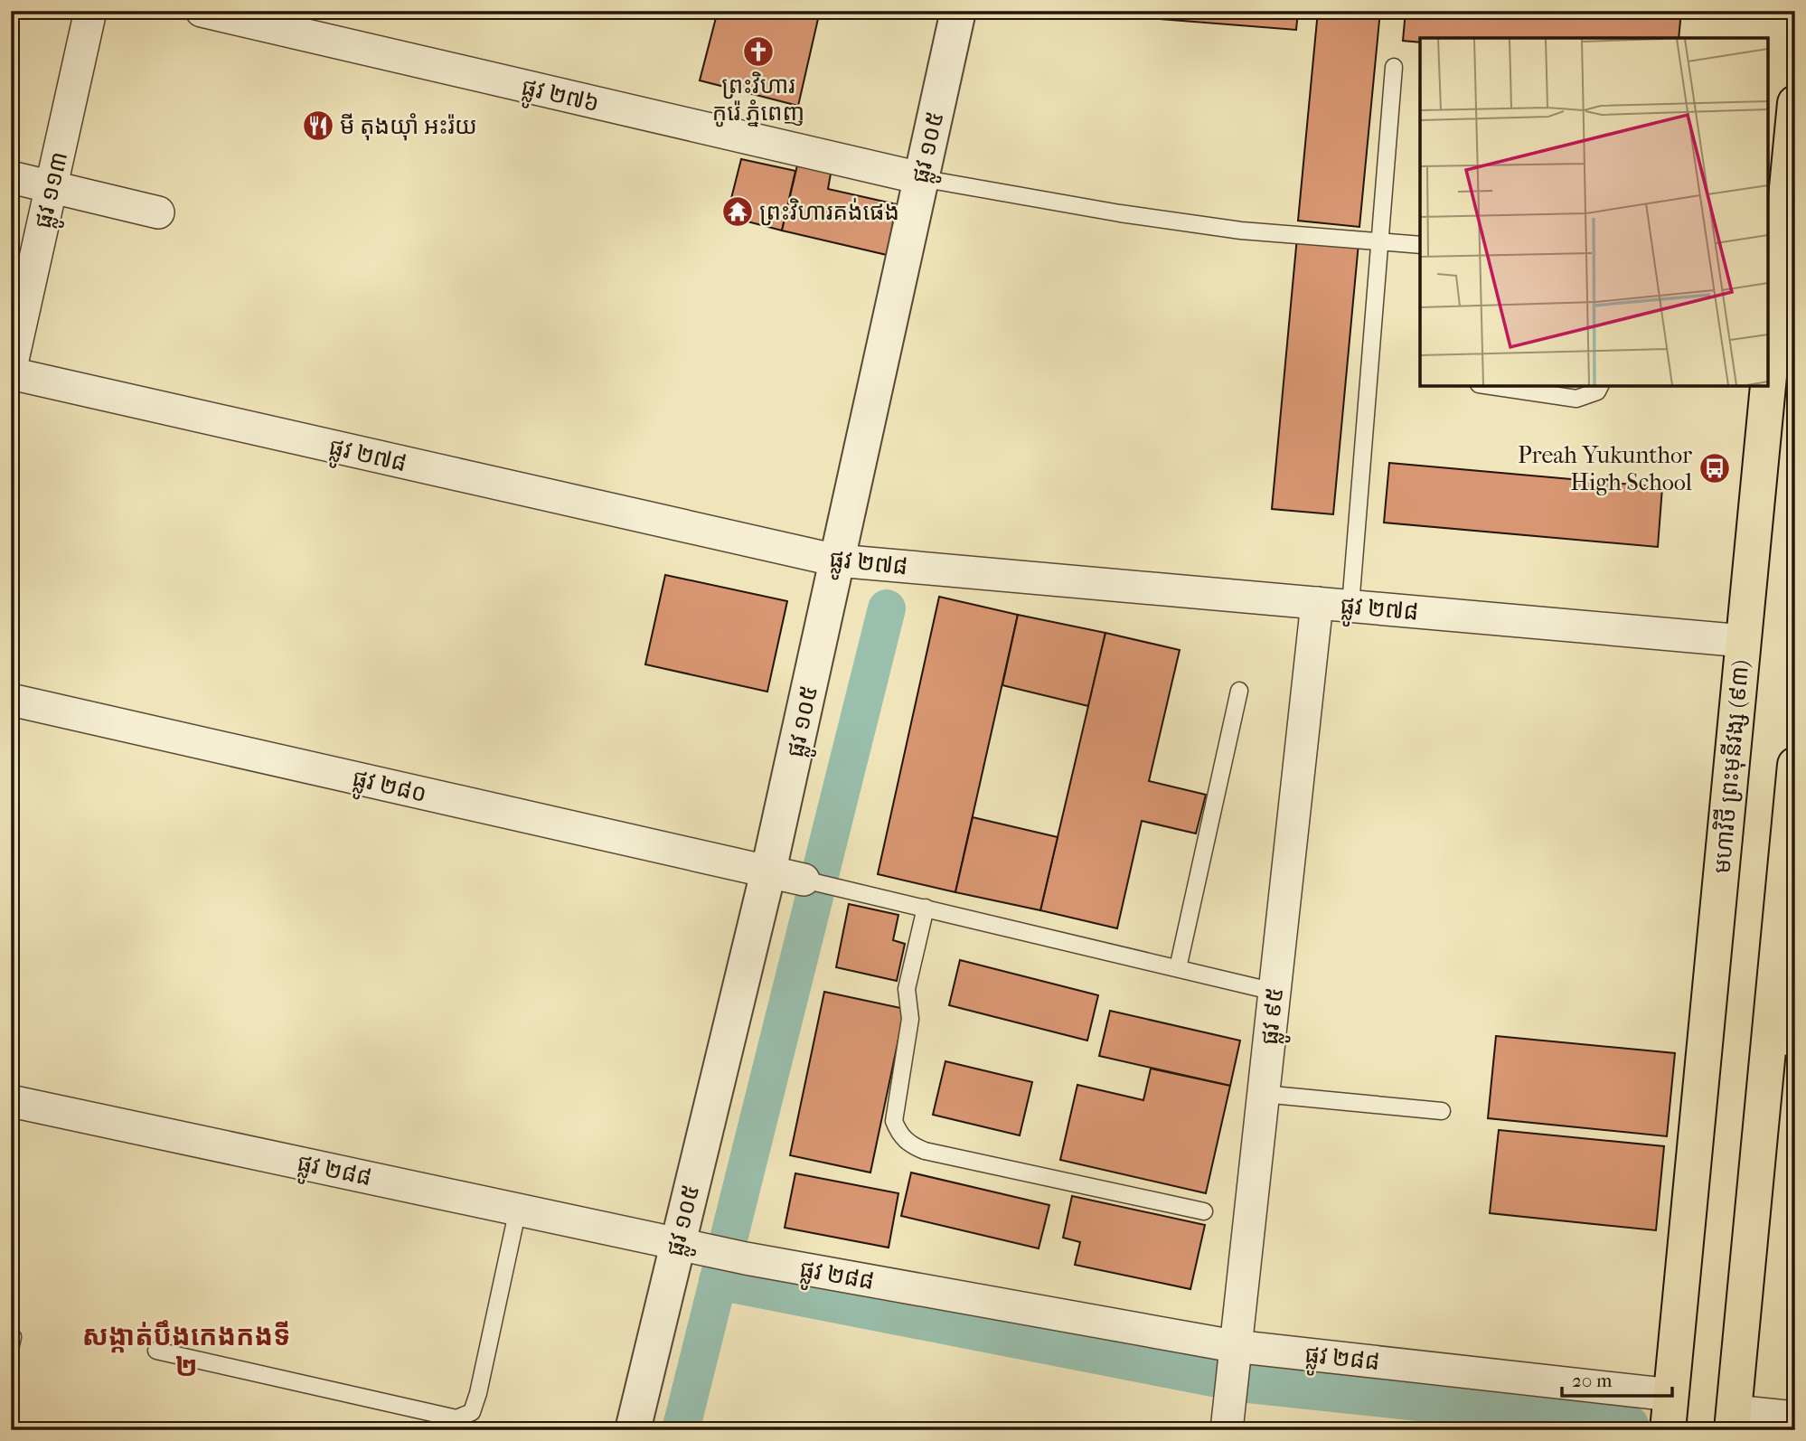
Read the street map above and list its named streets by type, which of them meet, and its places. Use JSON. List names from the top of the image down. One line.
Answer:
{"streets":{"highway":["មហាវិថី ព្រះមុនីវង្ស (៩៣)"],"street":["ផ្លូវ ២៧៦","ផ្លូវ ១០៥","ផ្លូវ ១១៣","ផ្លូវ ២៧៨","ផ្លូវ ២៨០","ផ្លូវ ៩៥","ផ្លូវ ២៨៨"]},"crossings":[["ផ្លូវ ២៧៦","ផ្លូវ ១០៥"],["ផ្លូវ ១០៥","ផ្លូវ ២៧៨"],["ផ្លូវ ១០៥","ផ្លូវ ២៨០"],["ផ្លូវ ១០៥","ផ្លូវ ២៨៨"],["ផ្លូវ ២៧៨","មហាវិថី ព្រះមុនីវង្ស (៩៣)"],["ផ្លូវ ២៧៨","ផ្លូវ ៩៥"],["មហាវិថី ព្រះមុនីវង្ស (៩៣)","ផ្លូវ ២៨៨"],["ផ្លូវ ៩៥","ផ្លូវ ២៨៨"]],"districts":["សង្កាត់បឹងកេងកងទី ២"],"places":{"church":["ព្រះវិហារ កូរ៉េ ភ្នំពេញ"],"restaurant":["មី តុងយ៉ាំ អះរ៉យ"],"temple":["ព្រះវិហារគង់ផេង"],"bus stop":["Preah Yukunthor High School"]},"scale_bar":"20 m"}
